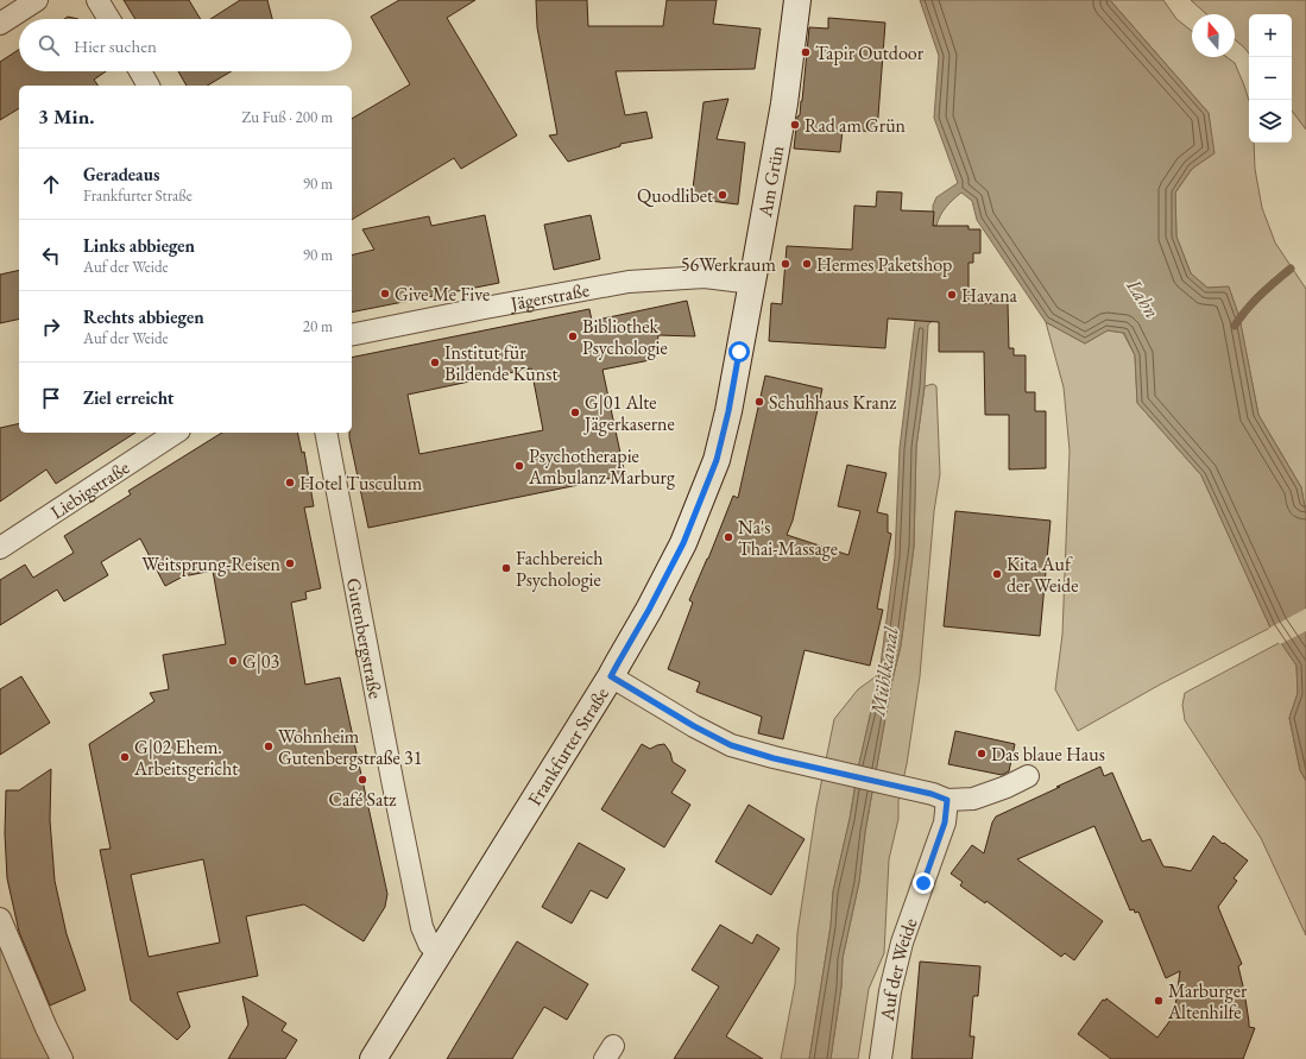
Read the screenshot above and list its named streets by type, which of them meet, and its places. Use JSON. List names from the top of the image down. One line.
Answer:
{"streets":{"street":["Am Grün","Jägerstraße","Liebigstraße","Gutenbergstraße","Frankfurter Straße","Auf der Weide"]},"crossings":[["Am Grün","Jägerstraße"],["Am Grün","Frankfurter Straße"],["Gutenbergstraße","Frankfurter Straße"]],"water":["Lahn","Mühlkanal"],"places":["Tapir Outdoor","Rad am Grün","Quodlibet","56Werkraum","Hermes Paketshop","Give Me Five","Havana","Bibliothek Psychologie","Institut für Bildende Kunst","Schuhhaus Kranz","G|01 Alte Jägerkaserne","Psychotherapie Ambulanz Marburg","Hotel Tusculum","Na's Thai-Massage","Weitsprung-Reisen","Fachbereich Psychologie","Kita Auf der Weide","G|03","Wohnheim Gutenbergstraße 31","Das blaue Haus","G|02 Ehem. Arbeitsgericht","Café Satz","Marburger Altenhilfe"],"north":"top","page":{"map_buttons":["+","−"],"search":"Hier suchen","heading":["3 Min.","Zu Fuß · 200 m"],"list":[["Geradeaus","Frankfurter Straße","90 m"],["Links abbiegen","Auf der Weide","90 m"],["Rechts abbiegen","Auf der Weide","20 m"],"Ziel erreicht"]}}
